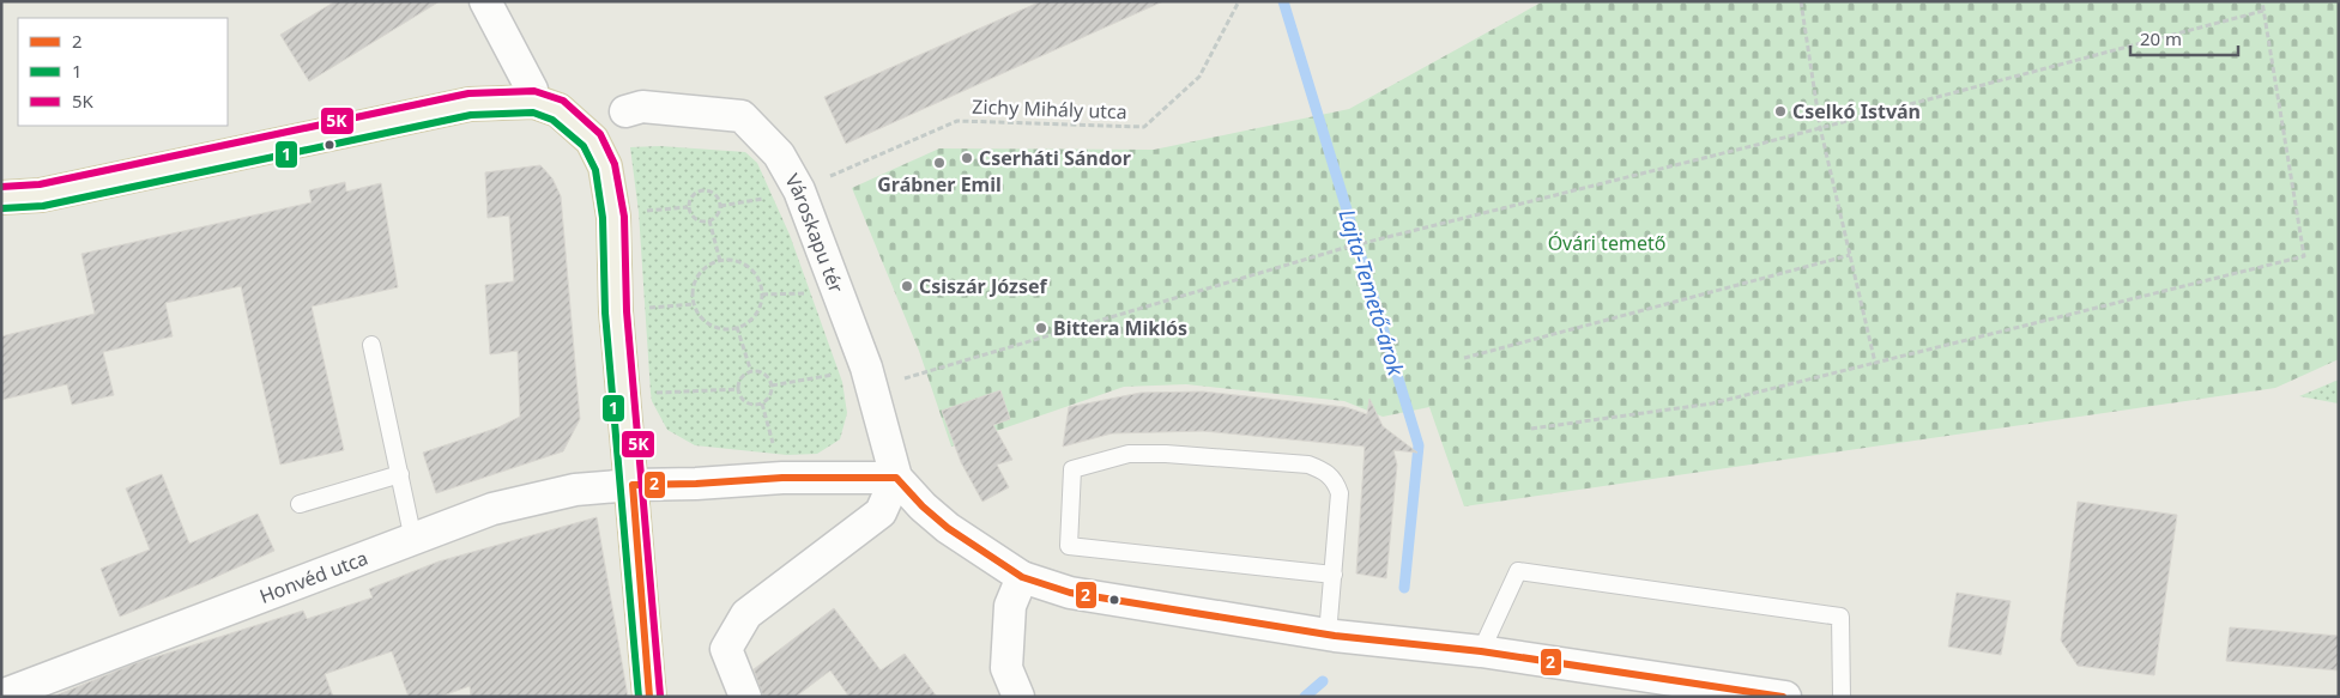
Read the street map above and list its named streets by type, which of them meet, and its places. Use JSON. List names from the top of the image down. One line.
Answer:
{"streets":{"street":["Városkapu tér","Honvéd utca"],"path":["Zichy Mihály utca"]},"crossings":[["Zichy Mihály utca","Városkapu tér"]],"water":["Lajta-Temető-árok"],"parks":["Óvári temető"],"places":["Cselkó István","Cserháti Sándor","Grábner Emil","Csiszár József","Bittera Miklós"],"lines":["transit line 5K","transit line 1","transit line 2"],"legend":["2","1","5K"],"scale_bar":"20 m"}
